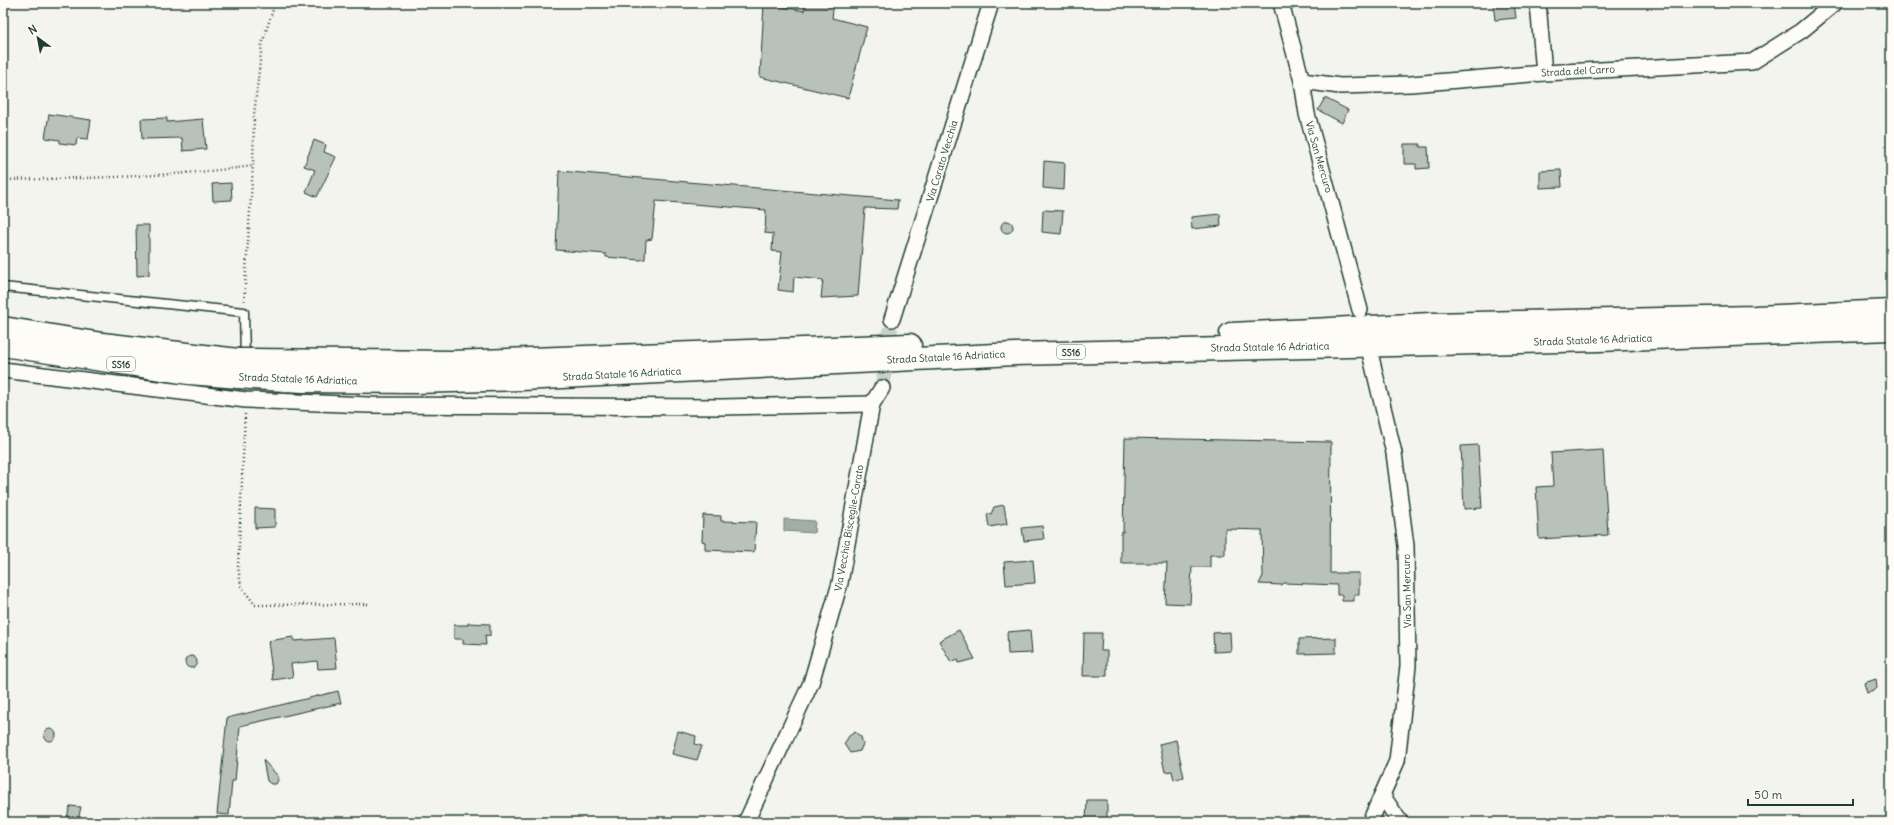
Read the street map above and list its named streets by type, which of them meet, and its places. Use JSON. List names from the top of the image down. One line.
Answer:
{"streets":{"highway":["Strada Statale 16 Adriatica","SS16"],"street":["Strada del Carro","Via San Mercuro","Via Corato Vecchia","Via Vecchia Bisceglie-Corato"]},"crossings":[["Strada del Carro","Via San Mercuro"]],"scale_bar":"50 m","north":"top left"}
